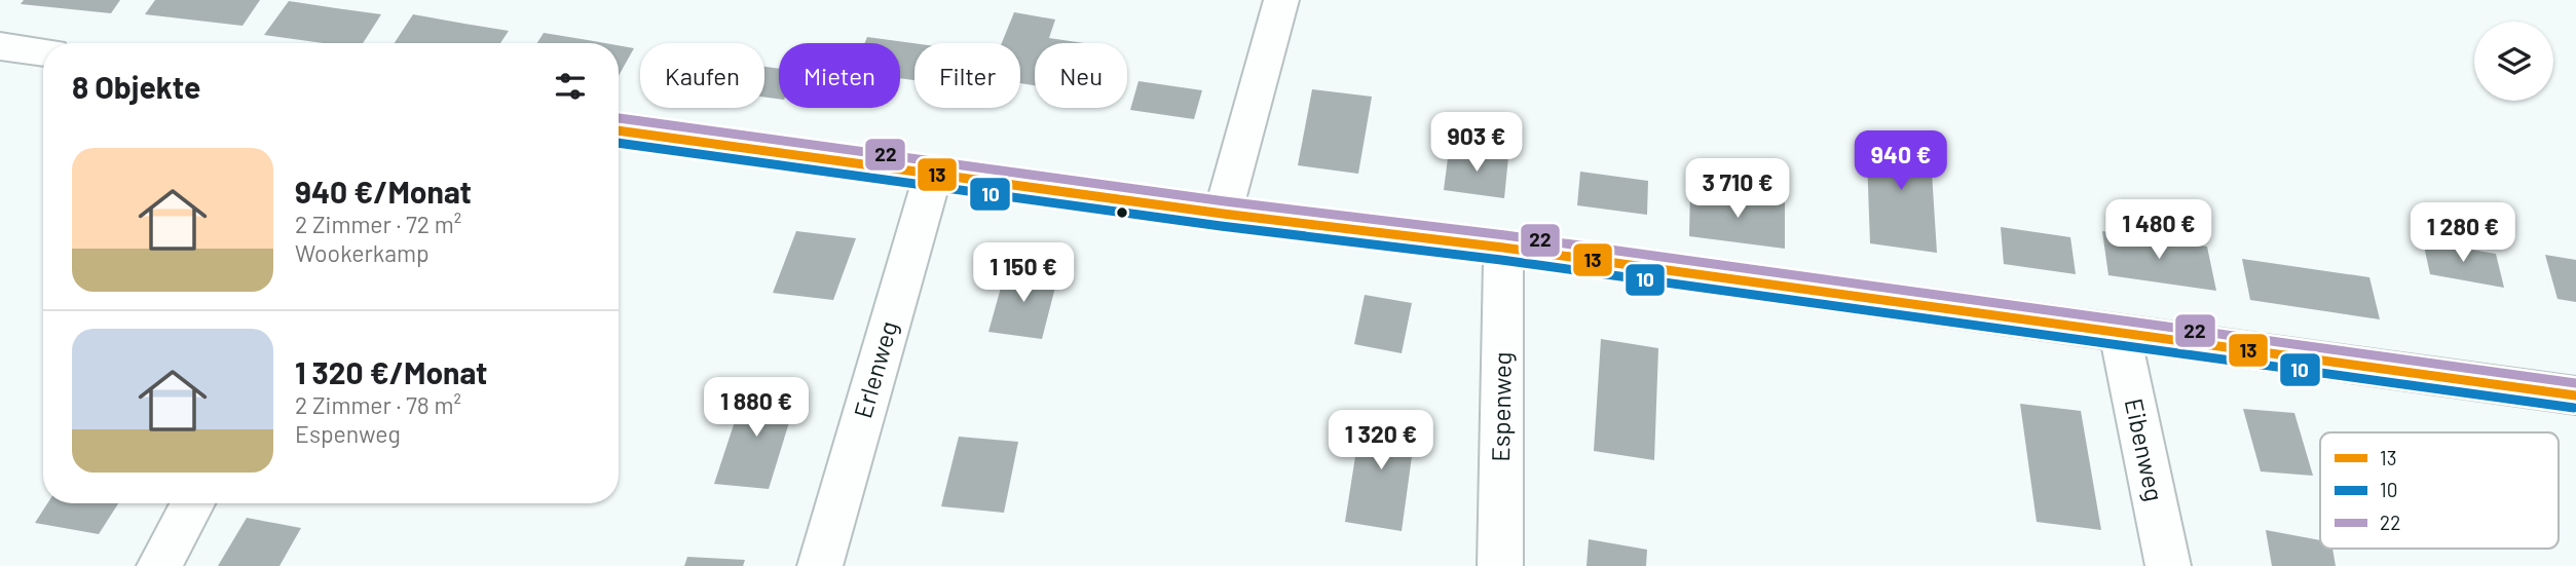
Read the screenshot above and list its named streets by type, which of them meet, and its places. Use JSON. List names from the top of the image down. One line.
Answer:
{"streets":{"street":["Erlenweg","Espenweg","Eibenweg"]},"lines":["transit line 22","transit line 13","transit line 10"],"legend":["13","10","22"],"page":{"chip":["Kaufen","Mieten","Filter","Neu"],"heading":"8 Objekte","price":["903 €","940 €","3 710 €","1 480 €","1 280 €","1 150 €","1 880 €","1 320 €"],"list":[{"name":"940 €/Monat","note":"2 Zimmer · 72 m² · Wookerkamp"},{"name":"1 320 €/Monat","note":"2 Zimmer · 78 m² · Espenweg"}]}}
